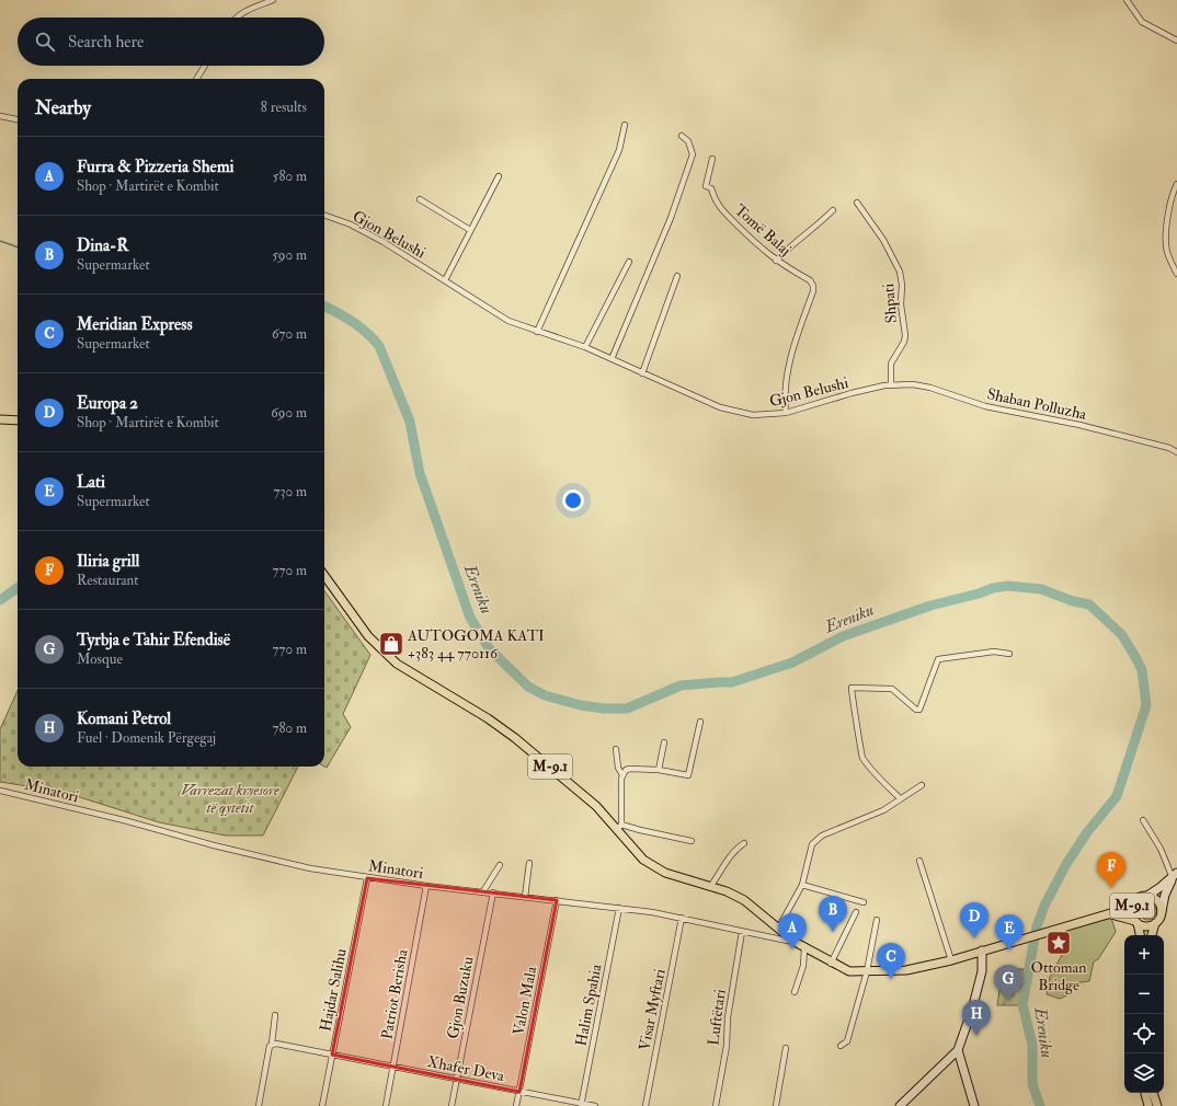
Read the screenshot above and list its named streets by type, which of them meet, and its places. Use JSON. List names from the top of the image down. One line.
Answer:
{"streets":{"main road":["M-9.1"],"street":["Tomë Balaj","Gjon Belushi","Shpati","Shaban Polluzha","Minatori","Hajdar Salihu","Patriot Berisha","Gjon Buzuku","Valon Mala","Halim Spahia","Visar Myftari","Luftëtari","Xhafer Deva"]},"crossings":[["Tomë Balaj","Gjon Belushi"],["Gjon Belushi","Shpati"],["Gjon Belushi","Shaban Polluzha"],["Shpati","Shaban Polluzha"],["M-9.1","Minatori"],["Minatori","Hajdar Salihu"],["Minatori","Patriot Berisha"],["Minatori","Gjon Buzuku"],["Minatori","Valon Mala"],["Minatori","Halim Spahia"],["Minatori","Visar Myftari"],["Minatori","Luftëtari"],["Hajdar Salihu","Xhafer Deva"],["Patriot Berisha","Xhafer Deva"],["Gjon Buzuku","Xhafer Deva"],["Valon Mala","Xhafer Deva"],["Halim Spahia","Xhafer Deva"]],"water":["Ereniku"],"parks":["Varrezat kryesore të qytetit"],"places":{"shop":["AUTOGOMA KATI +383 44 770116"],"place":["Ottoman Bridge"]},"page":{"search":"Search here","heading":["Nearby","8 results"],"list":[{"mark":"A","name":"Furra & Pizzeria Shemi","note":"Shop · Martirët e Kombit","value":"580 m"},{"mark":"B","name":"Dina-R","note":"Supermarket","value":"590 m"},{"mark":"C","name":"Meridian Express","note":"Supermarket","value":"670 m"},{"mark":"D","name":"Europa 2","note":"Shop · Martirët e Kombit","value":"690 m"},{"mark":"E","name":"Lati","note":"Supermarket","value":"730 m"},{"mark":"F","name":"Iliria grill","note":"Restaurant","value":"770 m"},{"mark":"G","name":"Tyrbja e Tahir Efendisë","note":"Mosque","value":"770 m"},{"mark":"H","name":"Komani Petrol","note":"Fuel · Domenik Përgegaj","value":"780 m"}],"pins":["F","B","D","A","E","C","G","H"],"map_buttons":["+","−"]}}
